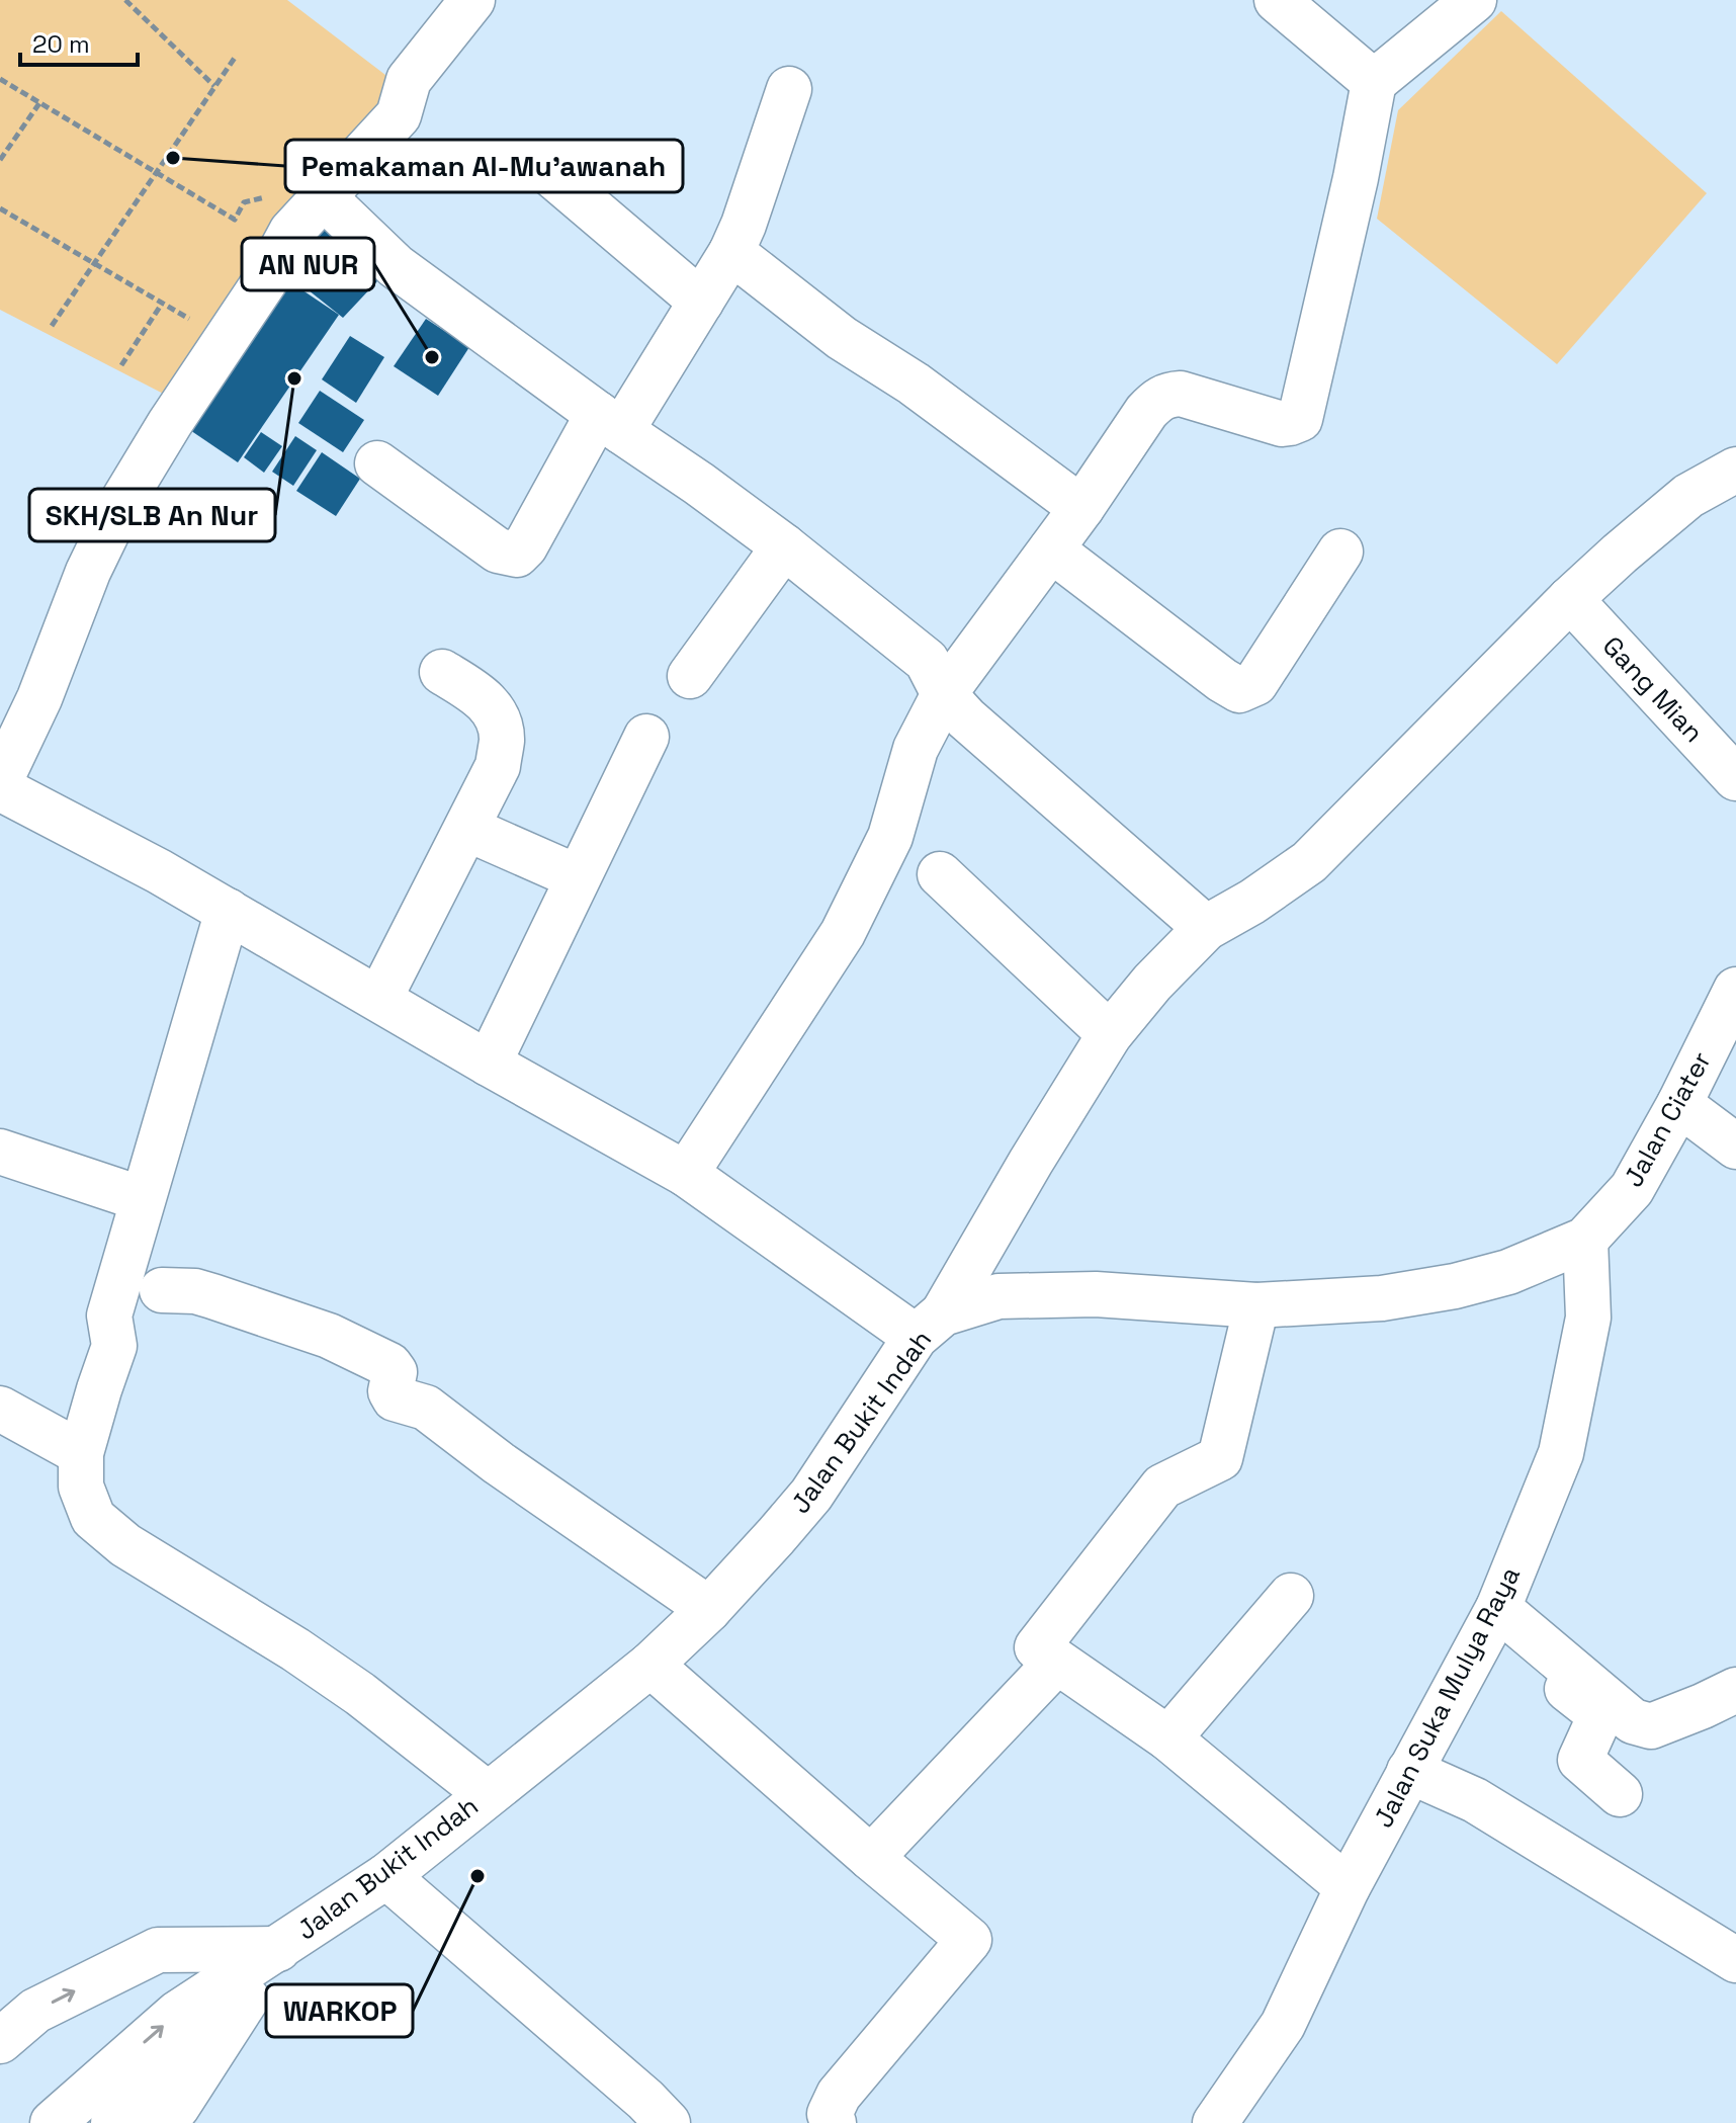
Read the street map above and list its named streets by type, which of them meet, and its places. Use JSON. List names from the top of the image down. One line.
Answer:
{"streets":{"street":["Gang Mian","Jalan Ciater","Jalan Bukit Indah","Jalan Suka Mulya Raya"]},"crossings":[["Jalan Ciater","Jalan Bukit Indah"],["Jalan Ciater","Jalan Suka Mulya Raya"],["Jalan Bukit Indah","Jalan Suka Mulya Raya"]],"places":["Pemakaman Al-Mu'awanah","AN NUR","SKH/SLB An Nur","WARKOP"],"scale_bar":"20 m"}
